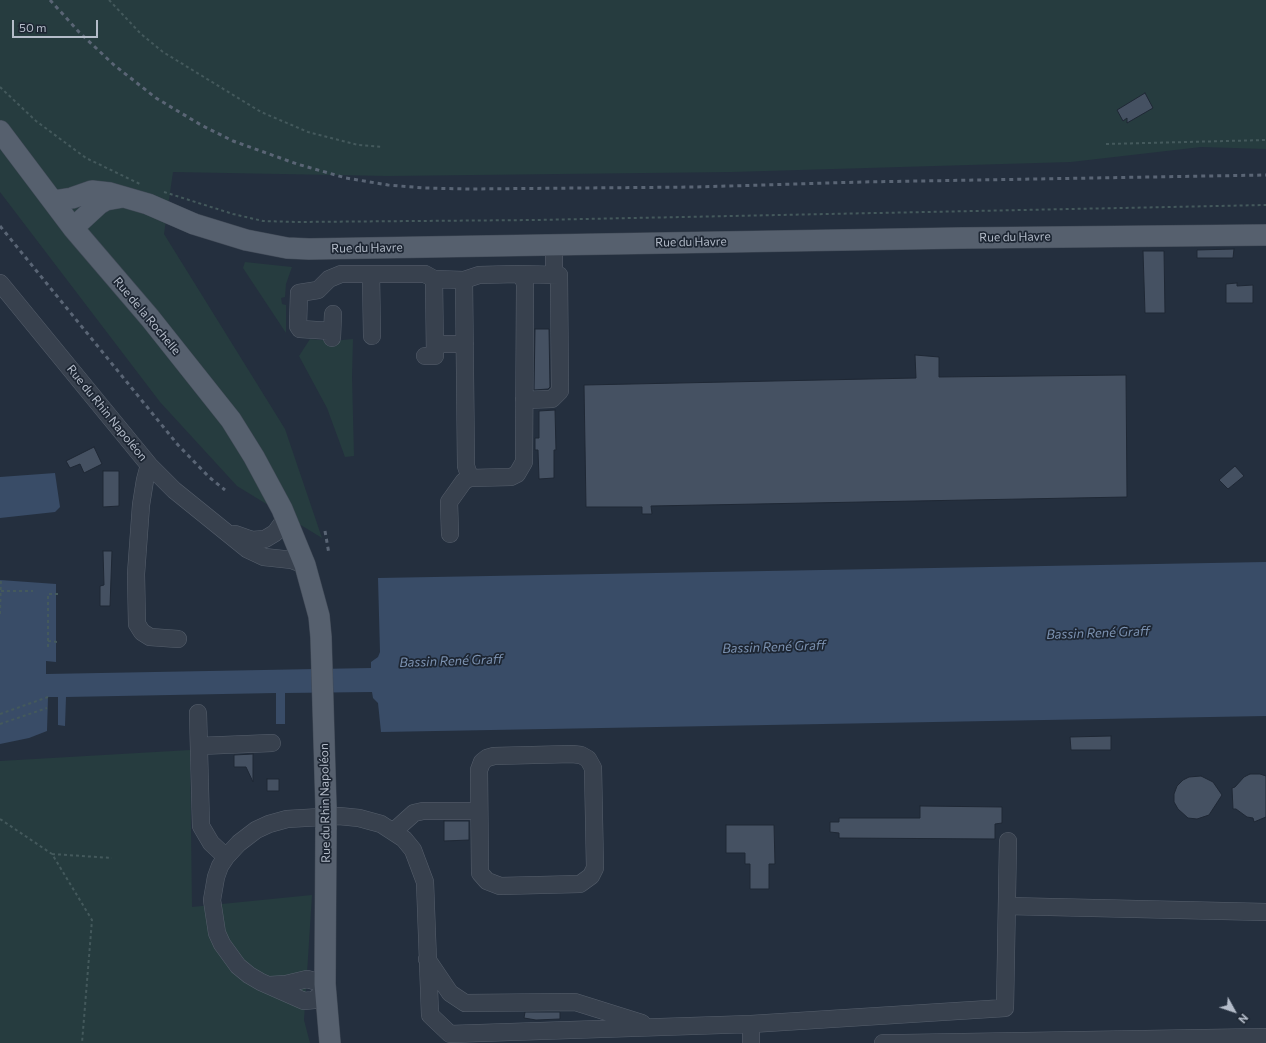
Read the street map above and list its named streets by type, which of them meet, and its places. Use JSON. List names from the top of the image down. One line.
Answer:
{"streets":{"main road":["Rue du Havre","Rue de la Rochelle","Rue du Rhin Napoléon"]},"crossings":[["Rue du Havre","Rue de la Rochelle"],["Rue de la Rochelle","Rue du Rhin Napoléon"]],"water":["Bassin René Graff"],"scale_bar":"50 m","north":"bottom right"}
